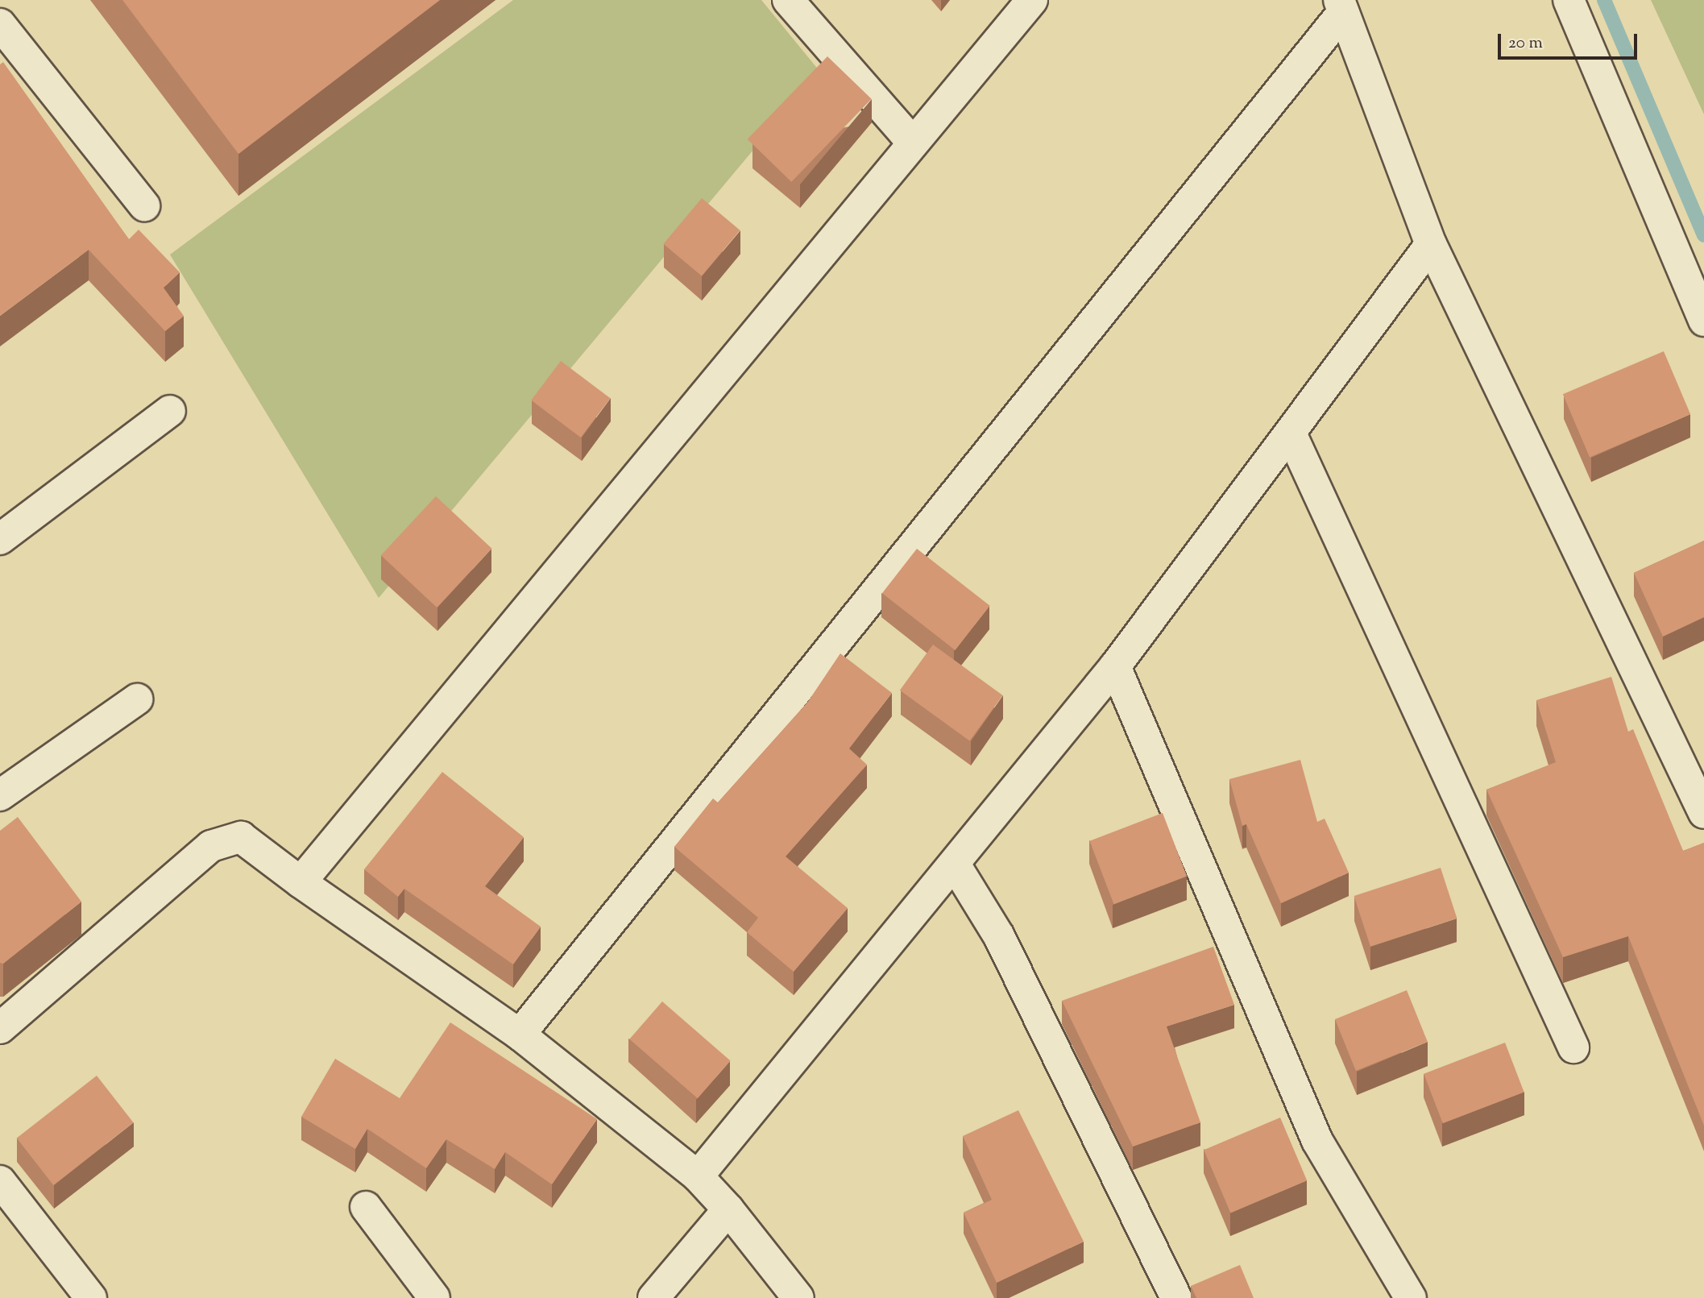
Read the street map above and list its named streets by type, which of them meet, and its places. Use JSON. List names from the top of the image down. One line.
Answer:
{"scale_bar":"20 m"}
